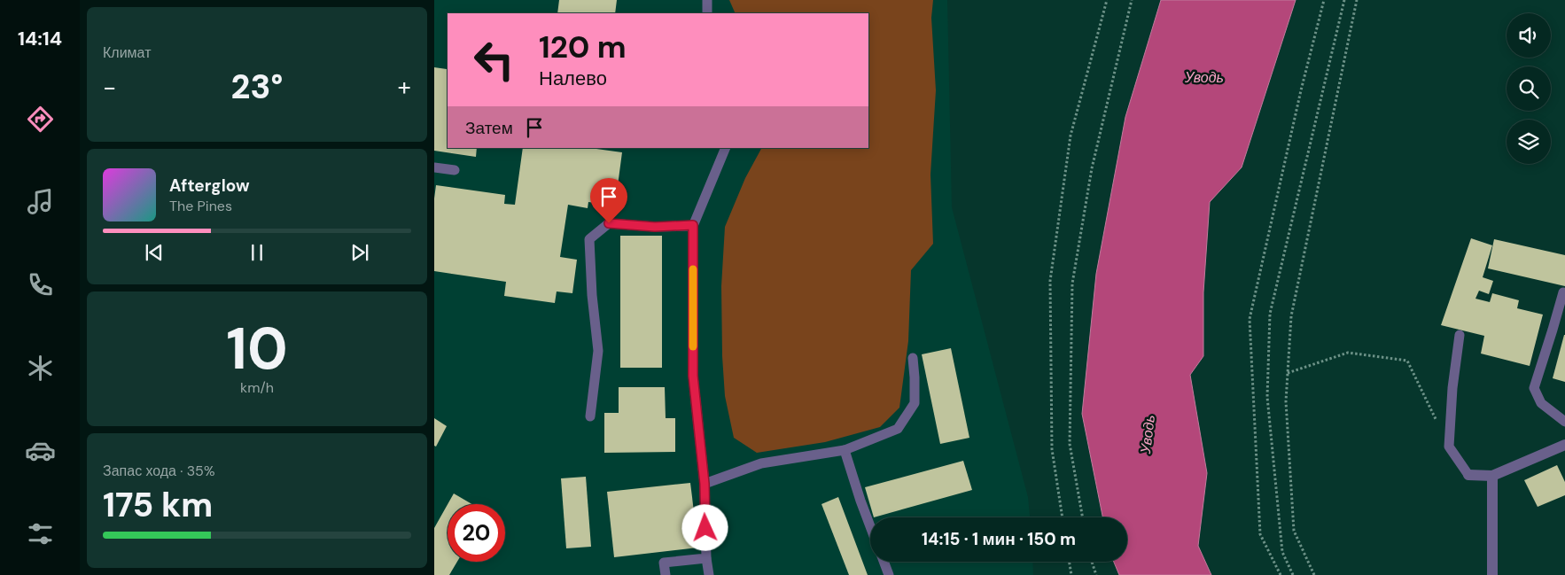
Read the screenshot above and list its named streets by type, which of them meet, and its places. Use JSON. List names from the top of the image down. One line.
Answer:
{"water":["Уводь"],"page":{"tabs":"14:14","tile":["Климат",["10","km/h"],["Запас хода · 35%","175 km"]],"turn":["120 m","Налево"],"heat":["−","23°","+"],"then":"Затем","song":["Afterglow","The Pines"],"limit":"20","trip":"14:15 · 1 мин · 150 m"}}
